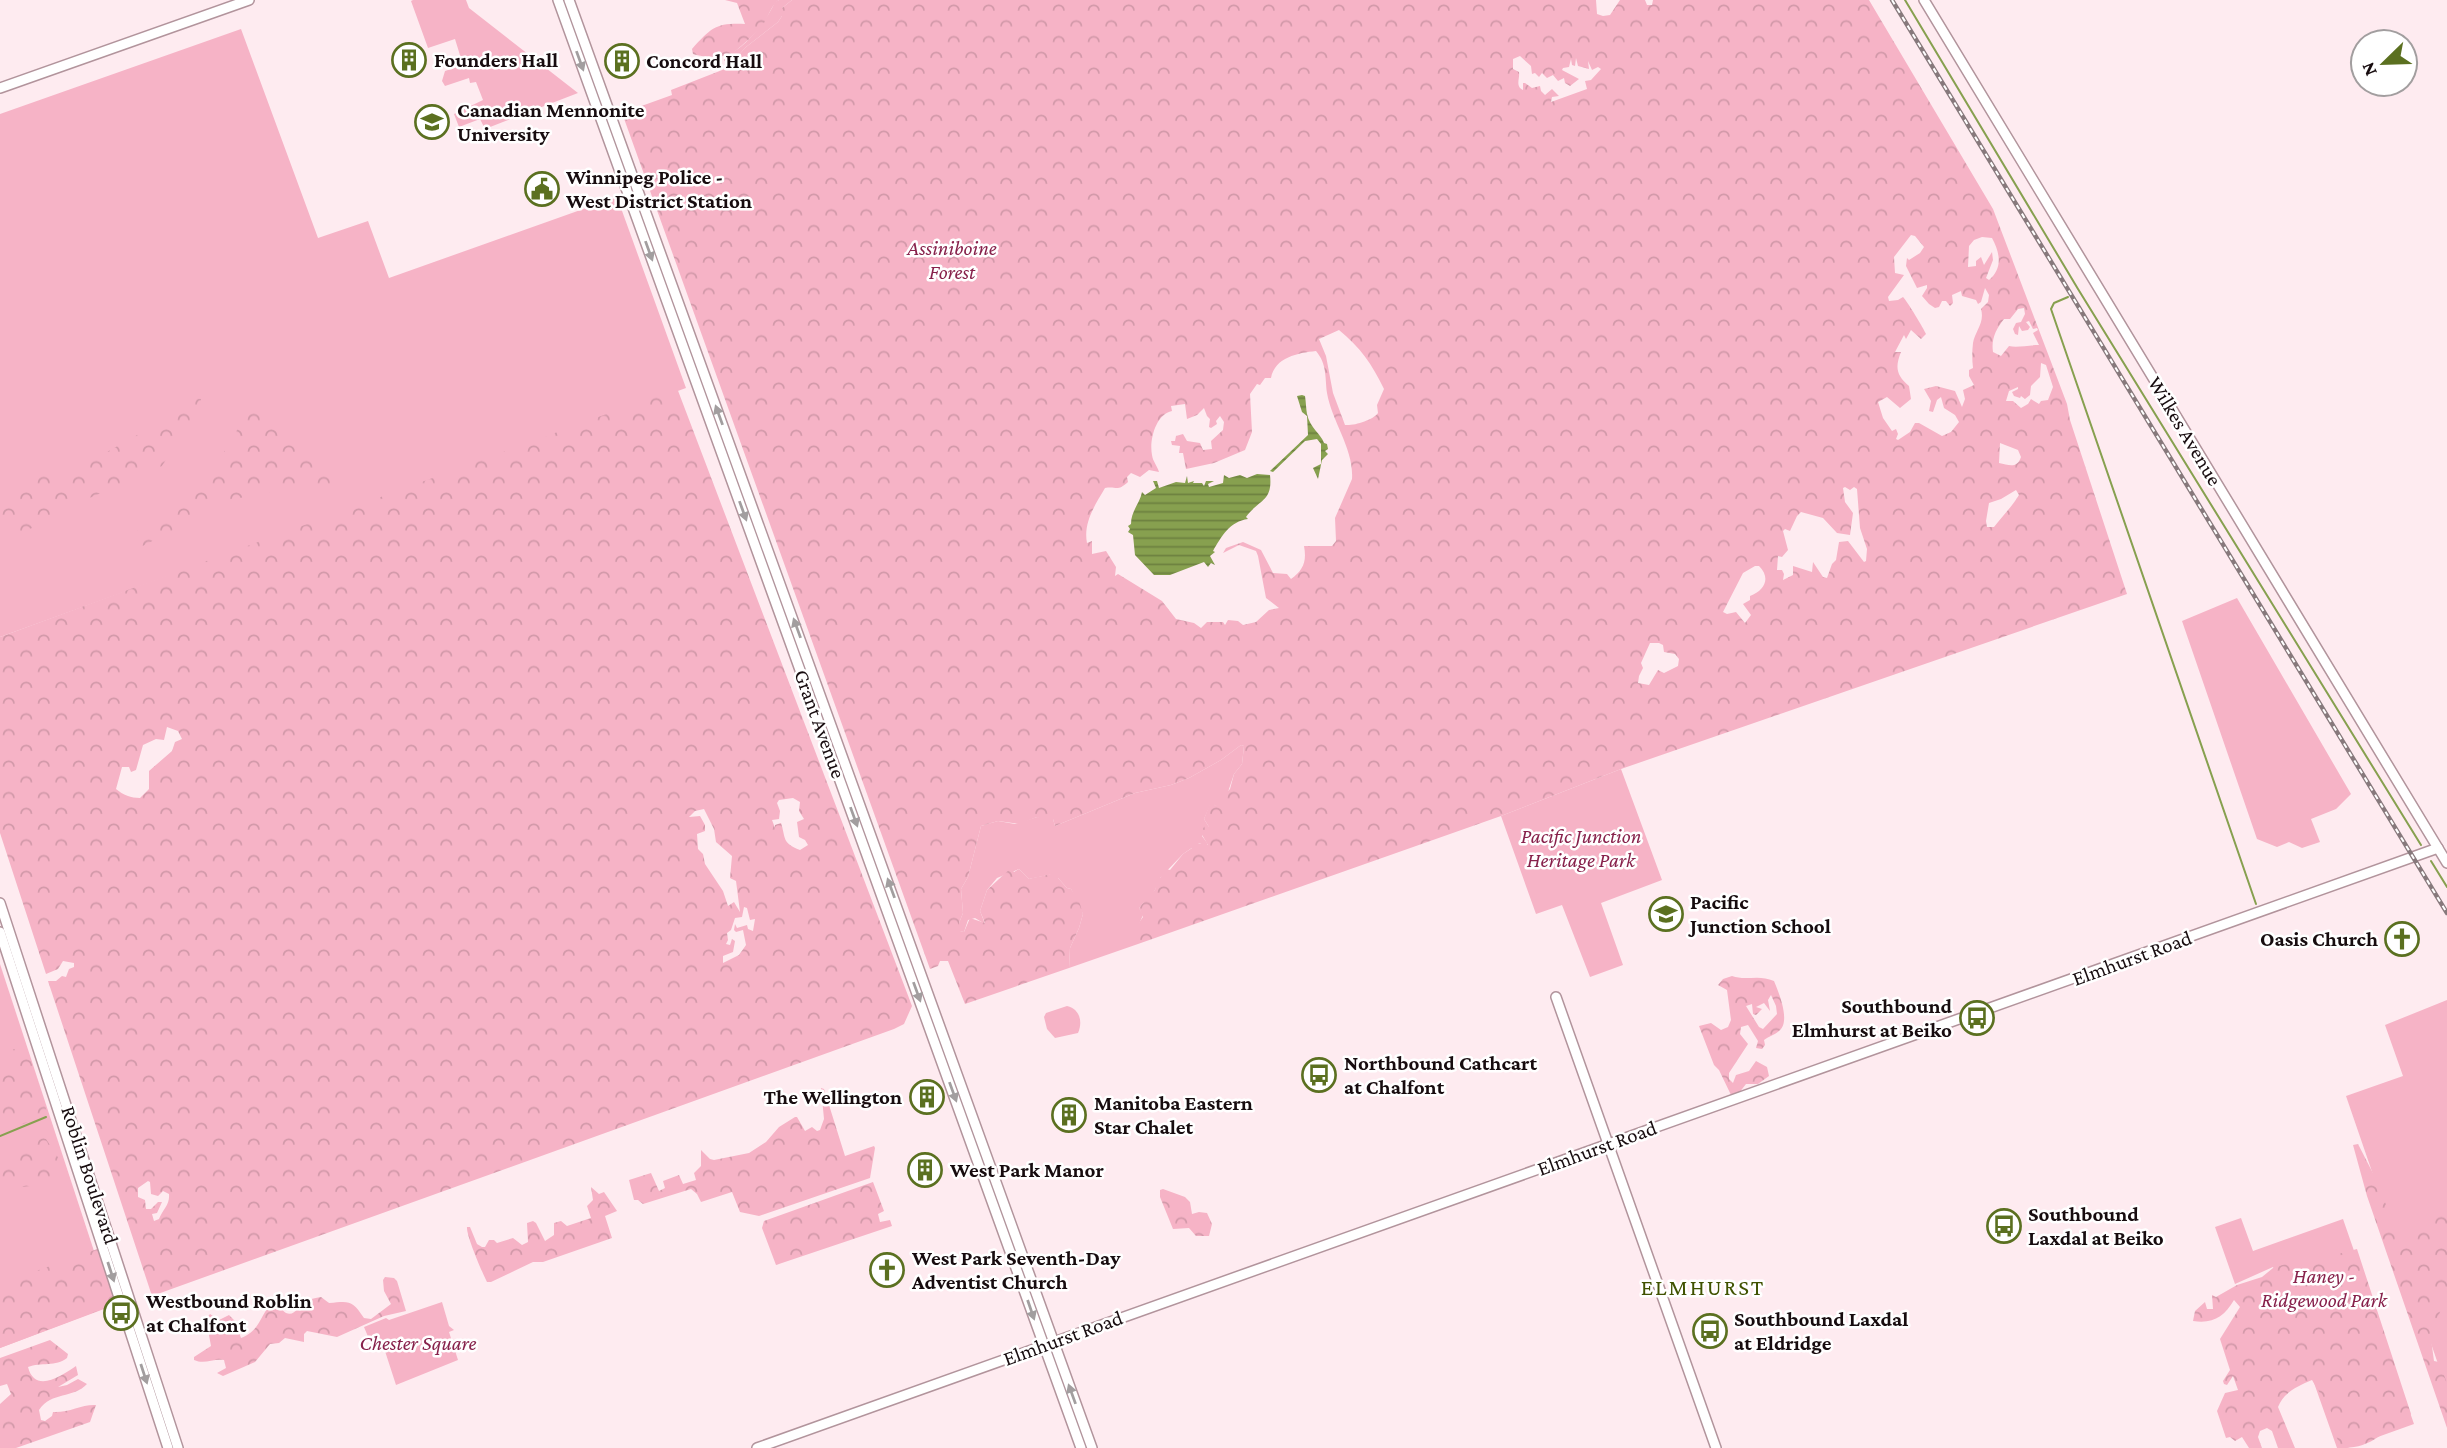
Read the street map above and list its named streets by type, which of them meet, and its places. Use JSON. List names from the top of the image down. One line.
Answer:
{"streets":{"main road":["Wilkes Avenue","Grant Avenue","Elmhurst Road","Roblin Boulevard"]},"crossings":[["Wilkes Avenue","Elmhurst Road"],["Grant Avenue","Elmhurst Road"]],"districts":["ELMHURST"],"parks":["Assiniboine Forest","Pacific Junction Heritage Park","Haney - Ridgewood Park","Chester Square"],"places":{"building":["Founders Hall","Concord Hall","The Wellington","Manitoba Eastern Star Chalet","West Park Manor"],"school or university":["Canadian Mennonite University","Pacific Junction School"],"public building":["Winnipeg Police - West District Station"],"church":["Oasis Church","West Park Seventh-Day Adventist Church"],"bus stop":["Southbound Elmhurst at Beiko","Northbound Cathcart at Chalfont","Southbound Laxdal at Beiko","Westbound Roblin at Chalfont","Southbound Laxdal at Eldridge"]},"north":"bottom left"}
